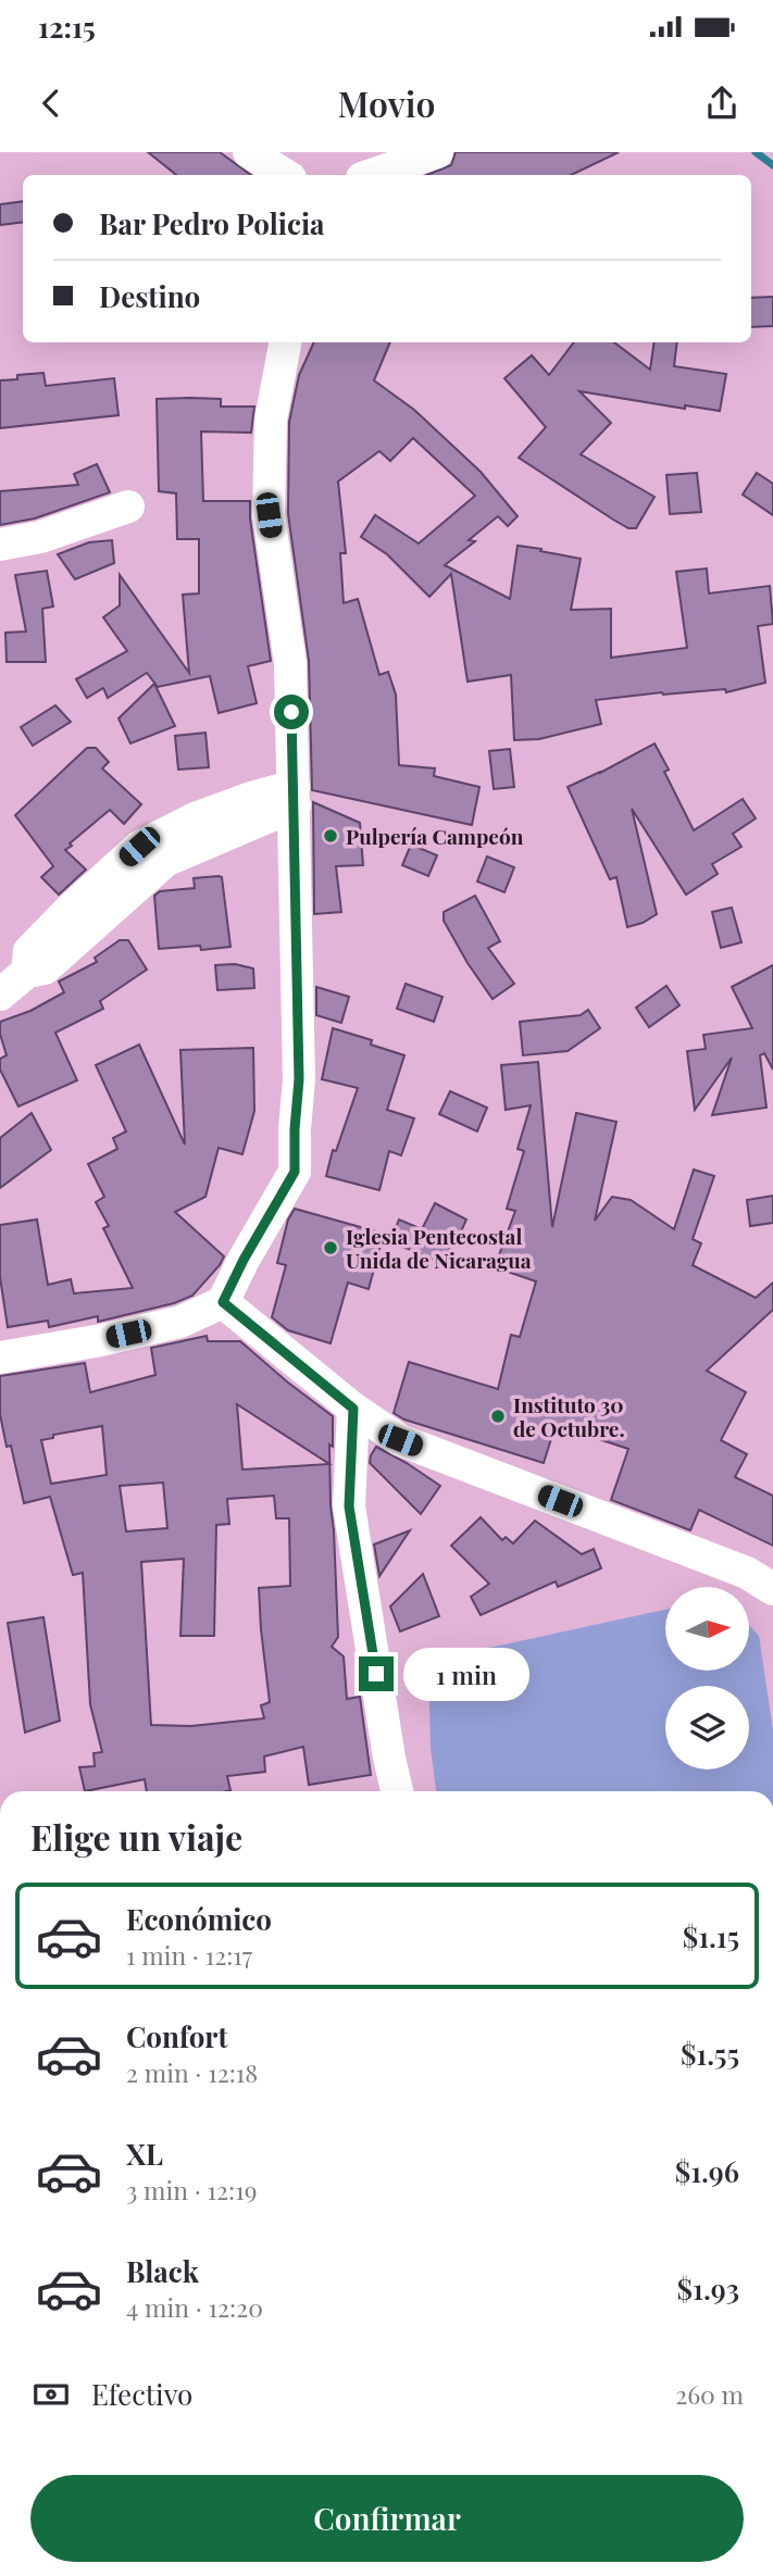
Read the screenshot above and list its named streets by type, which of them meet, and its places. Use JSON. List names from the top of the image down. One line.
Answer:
{"places":["Pulpería Campeón","Iglesia Pentecostal Unida de Nicaragua","Instituto 30 de Octubre."],"north":"right","page":{"status":"12:15","header":"Movio","banner":["Bar Pedro Policia","Destino"],"bubble":"1 min","heading":"Elige un viaje","list":[{"name":"Económico","note":"1 min · 12:17","value":"$1.15"},{"name":"Confort","note":"2 min · 12:18","value":"$1.55"},{"name":"XL","note":"3 min · 12:19","value":"$1.96"},{"name":"Black","note":"4 min · 12:20","value":"$1.93"}],"pay":["Efectivo","260 m"],"buttons":"Confirmar"}}
